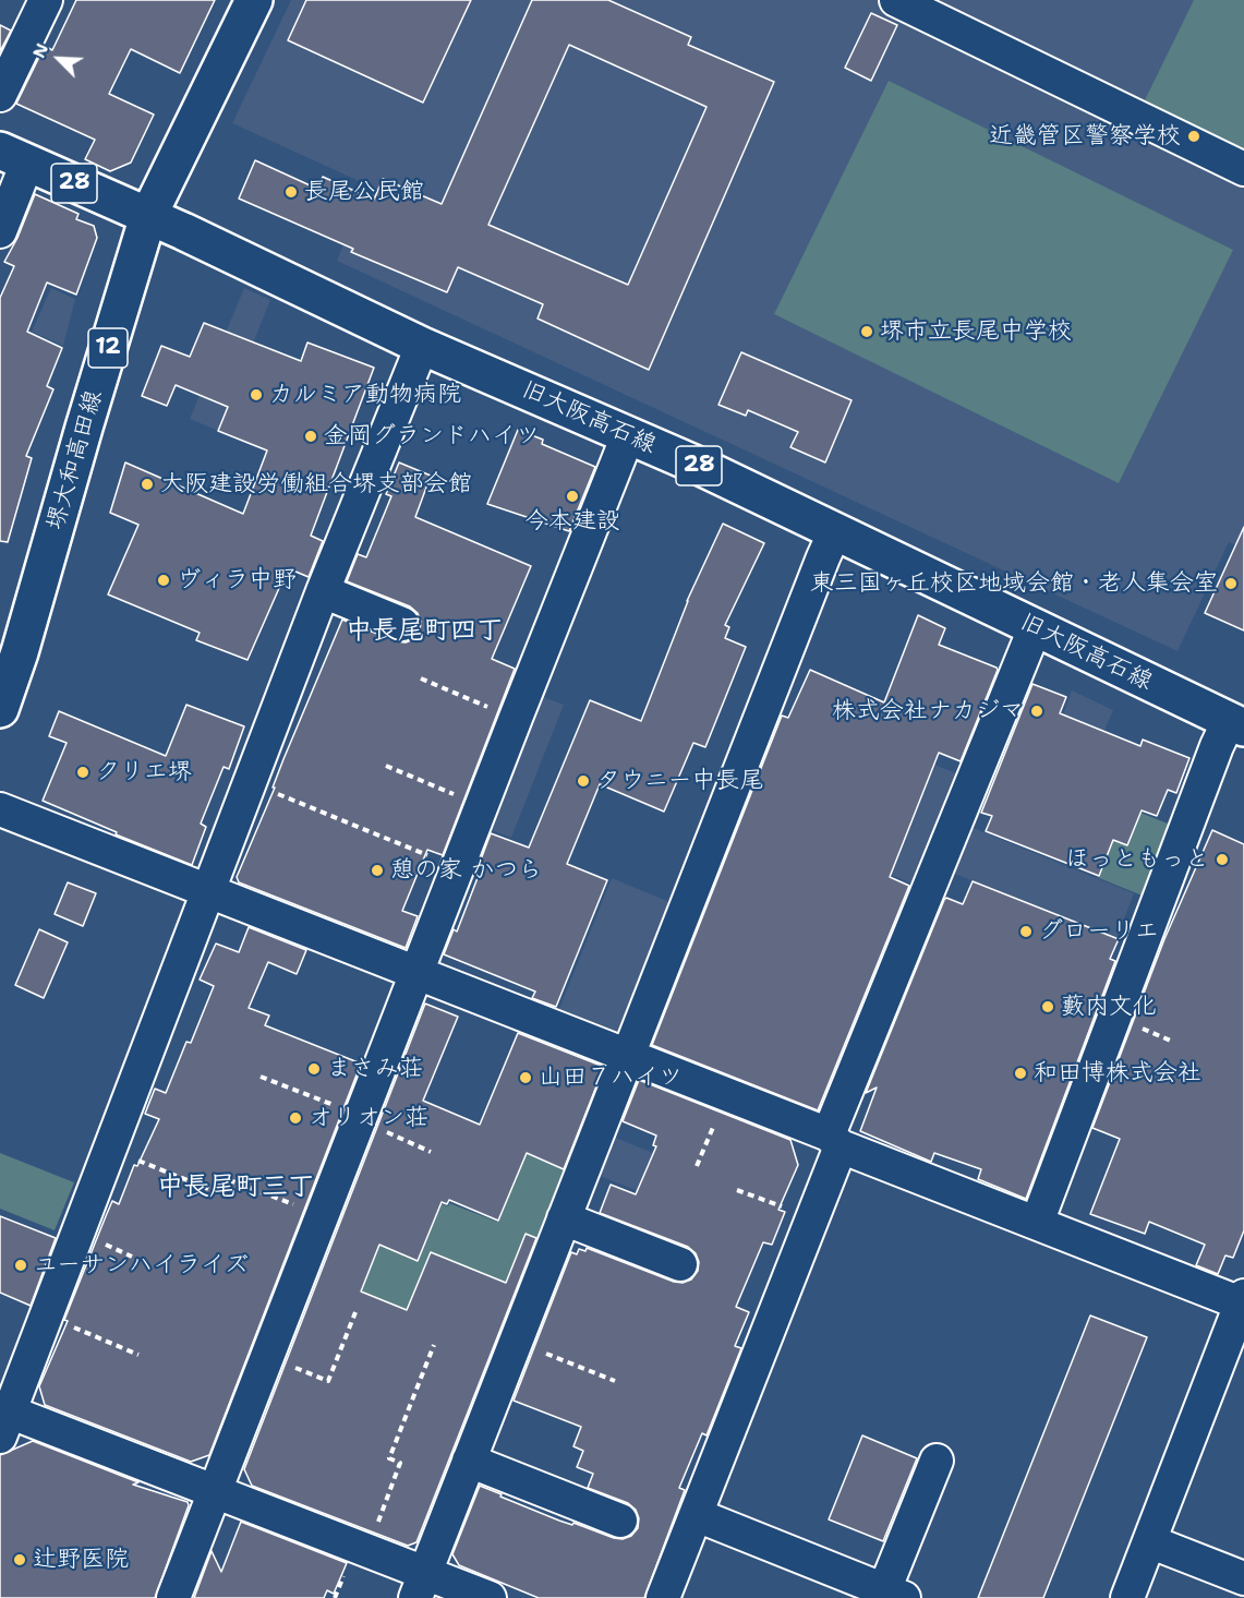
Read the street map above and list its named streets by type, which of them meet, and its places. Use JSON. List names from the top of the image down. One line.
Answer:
{"streets":{"main road":["28","12","旧大阪高石線","堺大和高田線"]},"crossings":[["旧大阪高石線","堺大和高田線"]],"districts":["中長尾町四丁","中長尾町三丁"],"places":["近畿管区警察学校","長尾公民館","堺市立長尾中学校","カルミア動物病院","金岡グランドハイツ","大阪建設労働組合堺支部会館","今本建設","ヴィラ中野","東三国ヶ丘校区地域会館・老人集会室","株式会社ナカジマ","クリエ堺","タウニー中長尾","ほっともっと","憩の家 かつら","グローリエ","藪内文化","まさみ荘","和田博株式会社","山田７ハイツ","オリオン荘","ユーサンハイライズ","辻野医院"],"north":"top left"}
